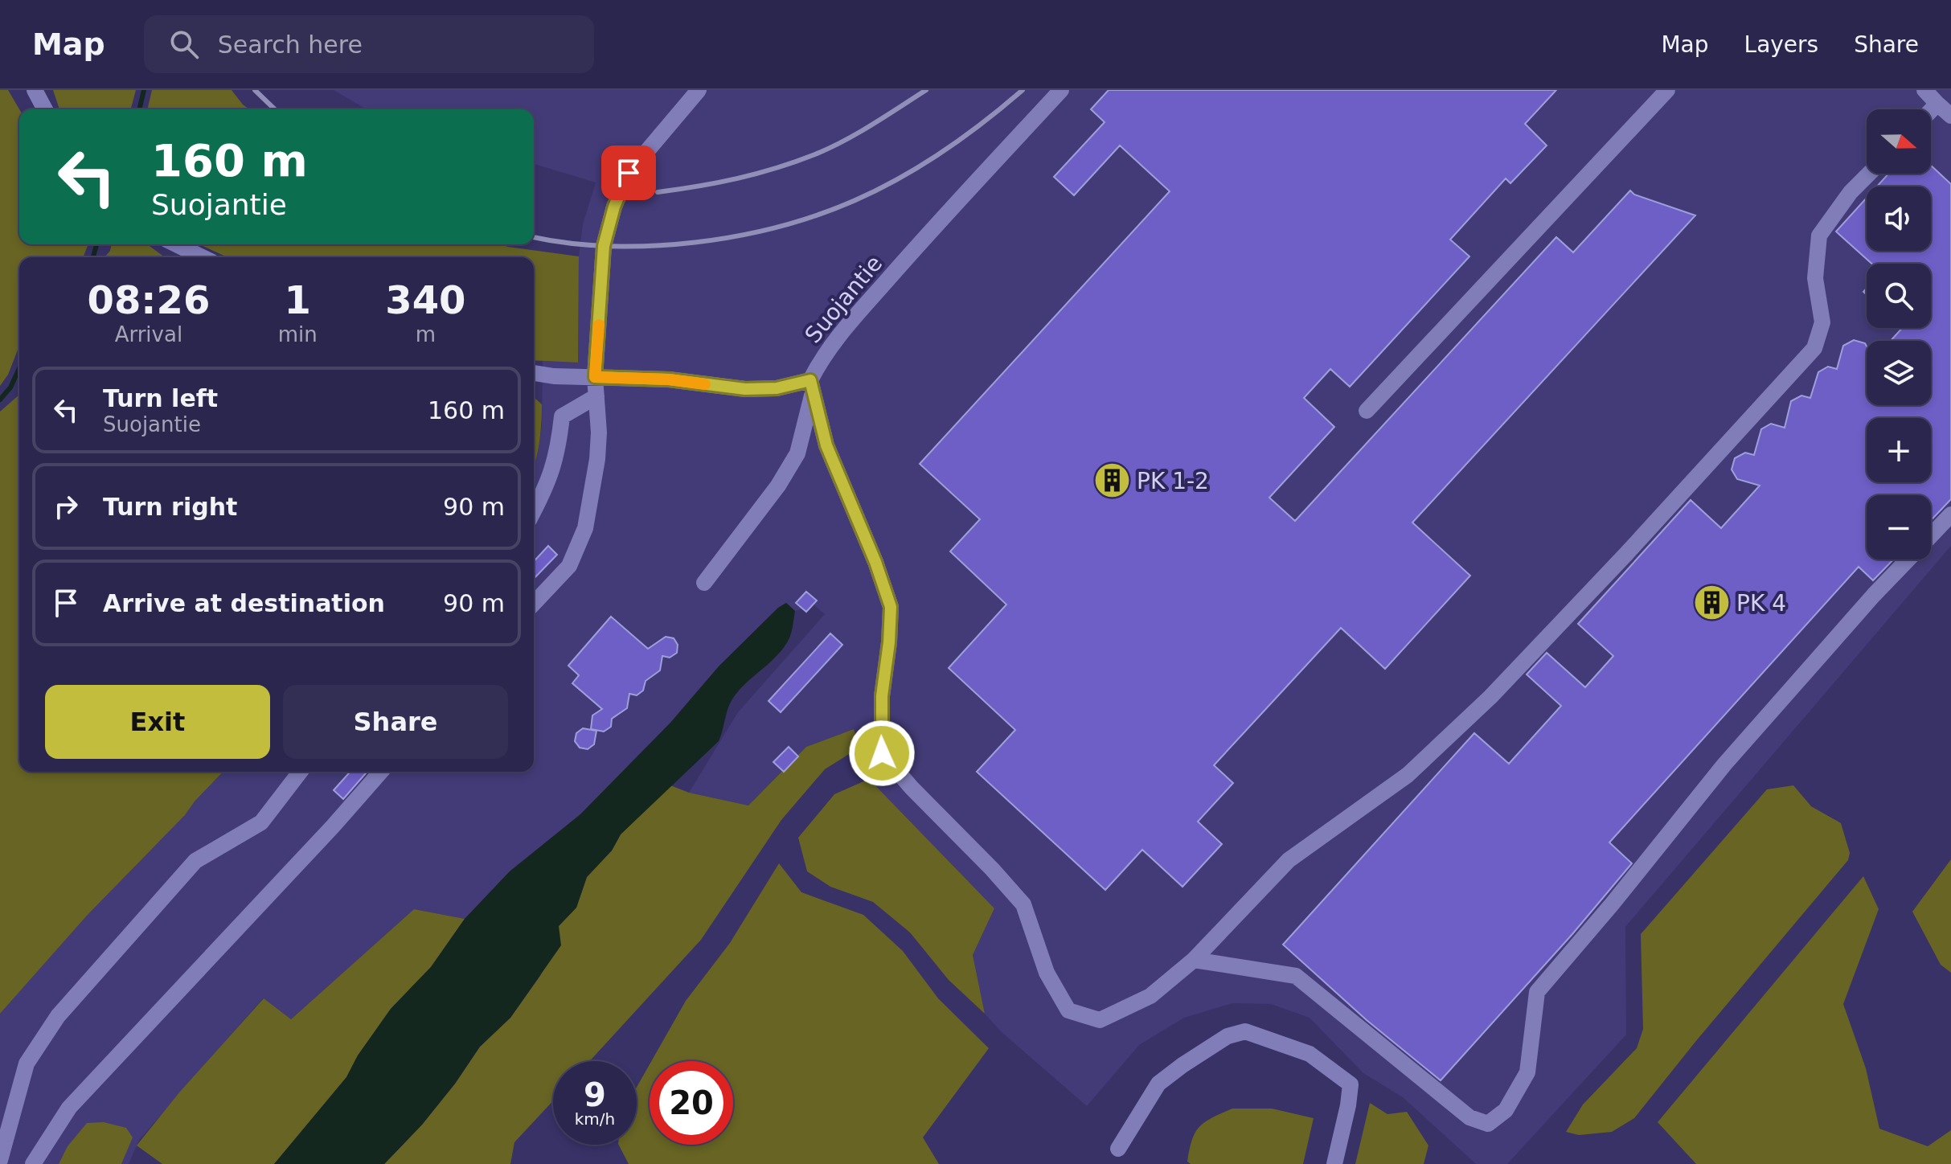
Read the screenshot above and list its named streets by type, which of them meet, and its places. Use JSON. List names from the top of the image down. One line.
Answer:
{"streets":{"lane":["Suojantie"]},"places":{"building":["PK 1-2","PK 4"]},"north":"right","page":{"header":"Map","search":"Search here","nav":["Map","Layers","Share"],"map_buttons":["+","−"],"turn":["160 m","Suojantie"],"eta":["08:26","Arrival","1","min","340","m"],"list":[{"name":"Turn left","note":"Suojantie","value":"160 m"},{"name":"Turn right","value":"90 m"},{"name":"Arrive at destination","value":"90 m"}],"buttons":["Exit","Share"],"speed":"9 km/h","limit":"20"}}
